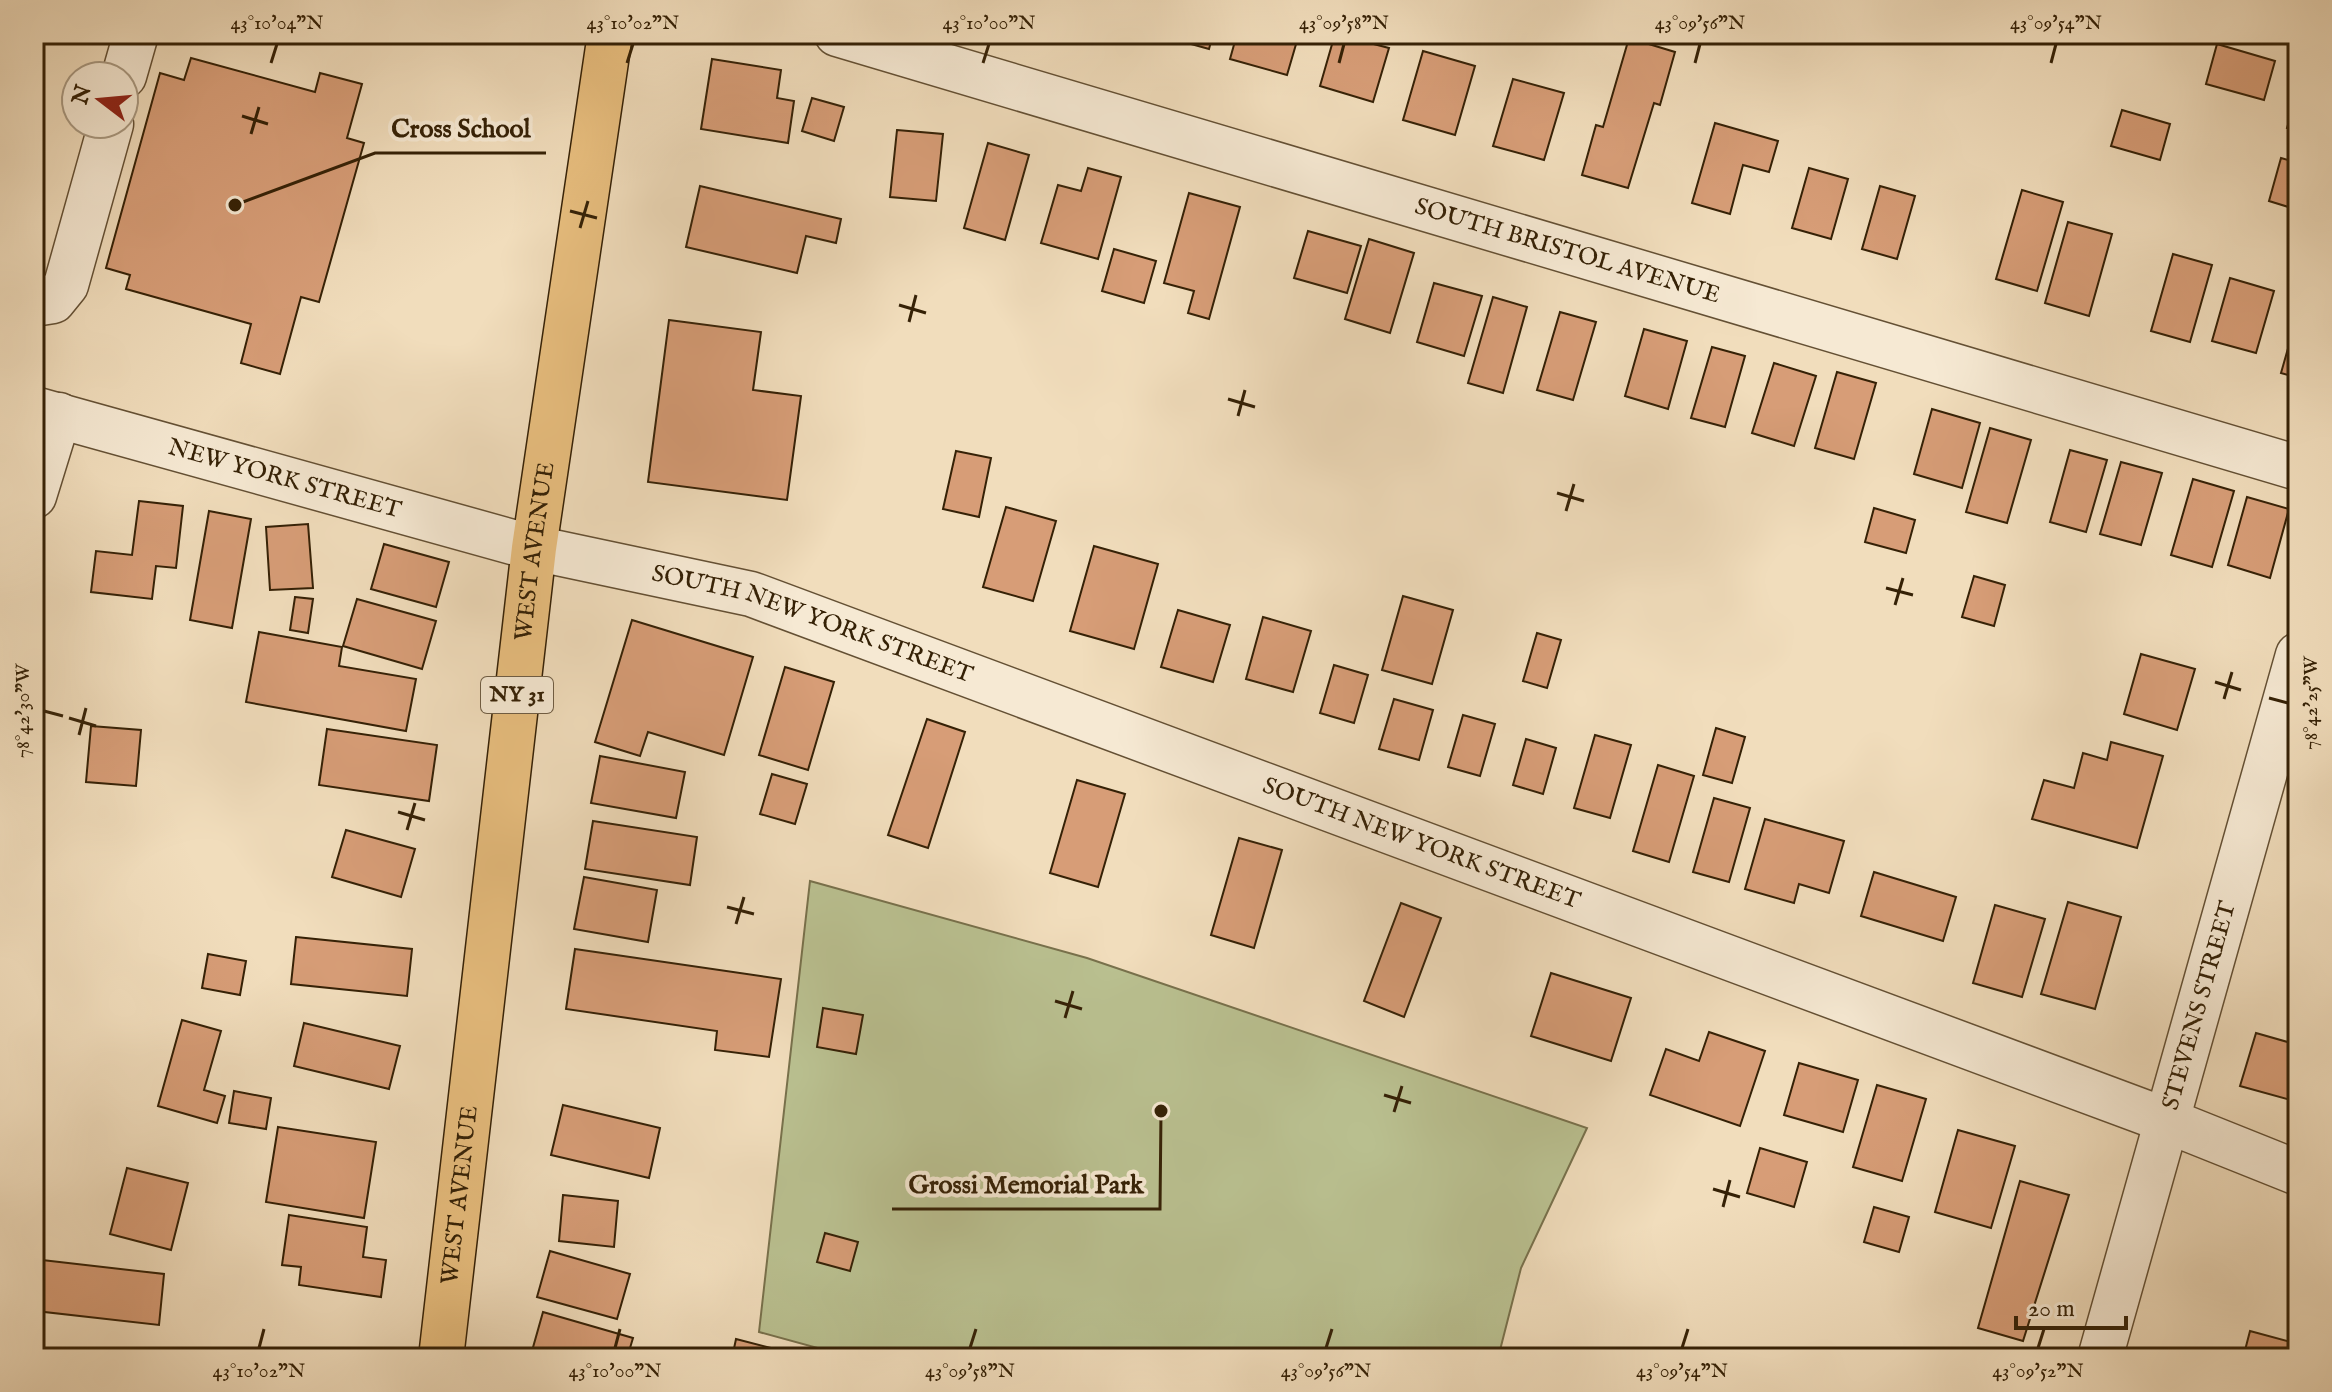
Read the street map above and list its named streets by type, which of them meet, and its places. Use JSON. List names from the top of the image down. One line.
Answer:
{"streets":{"highway":["WEST AVENUE","NY 31"],"street":["SOUTH BRISTOL AVENUE","NEW YORK STREET","SOUTH NEW YORK STREET","STEVENS STREET"]},"crossings":[["NEW YORK STREET","WEST AVENUE"],["NEW YORK STREET","SOUTH NEW YORK STREET"],["WEST AVENUE","SOUTH NEW YORK STREET"],["SOUTH NEW YORK STREET","STEVENS STREET"]],"places":["Cross School","Grossi Memorial Park"],"scale_bar":"20 m","north":"left","coordinates":["43°10'04\"N","43°10'02\"N","43°10'00\"N","43°09'58\"N","43°09'56\"N","43°09'54\"N","78°42'25\"W","78°42'30\"W","43°09'52\"N"]}
